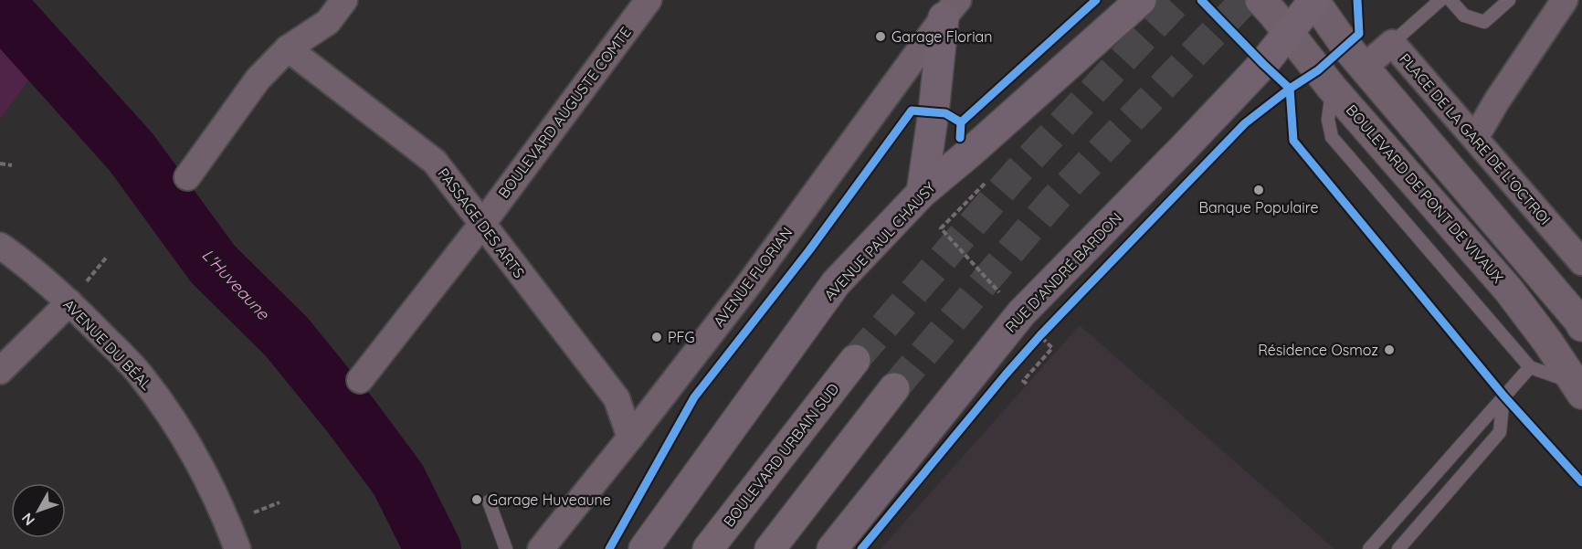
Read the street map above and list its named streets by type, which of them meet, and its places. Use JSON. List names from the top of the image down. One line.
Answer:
{"streets":{"highway":["BOULEVARD URBAIN SUD"],"main road":["AVENUE PAUL CHAUSY","RUE D'ANDRÉ BARDON"],"street":["BOULEVARD AUGUSTE COMTE","PLACE DE LA GARE DE L'OCTROI","BOULEVARD DE PONT DE VIVAUX","PASSAGE DES ARTS","AVENUE FLORIAN","AVENUE DU BÉAL"]},"crossings":[["BOULEVARD AUGUSTE COMTE","PASSAGE DES ARTS"],["BOULEVARD DE PONT DE VIVAUX","RUE D'ANDRÉ BARDON"],["PASSAGE DES ARTS","AVENUE FLORIAN"]],"water":["L'Huveaune"],"places":["Garage Florian","Banque Populaire","PFG","Résidence Osmoz","Garage Huveaune"],"north":"bottom left"}
